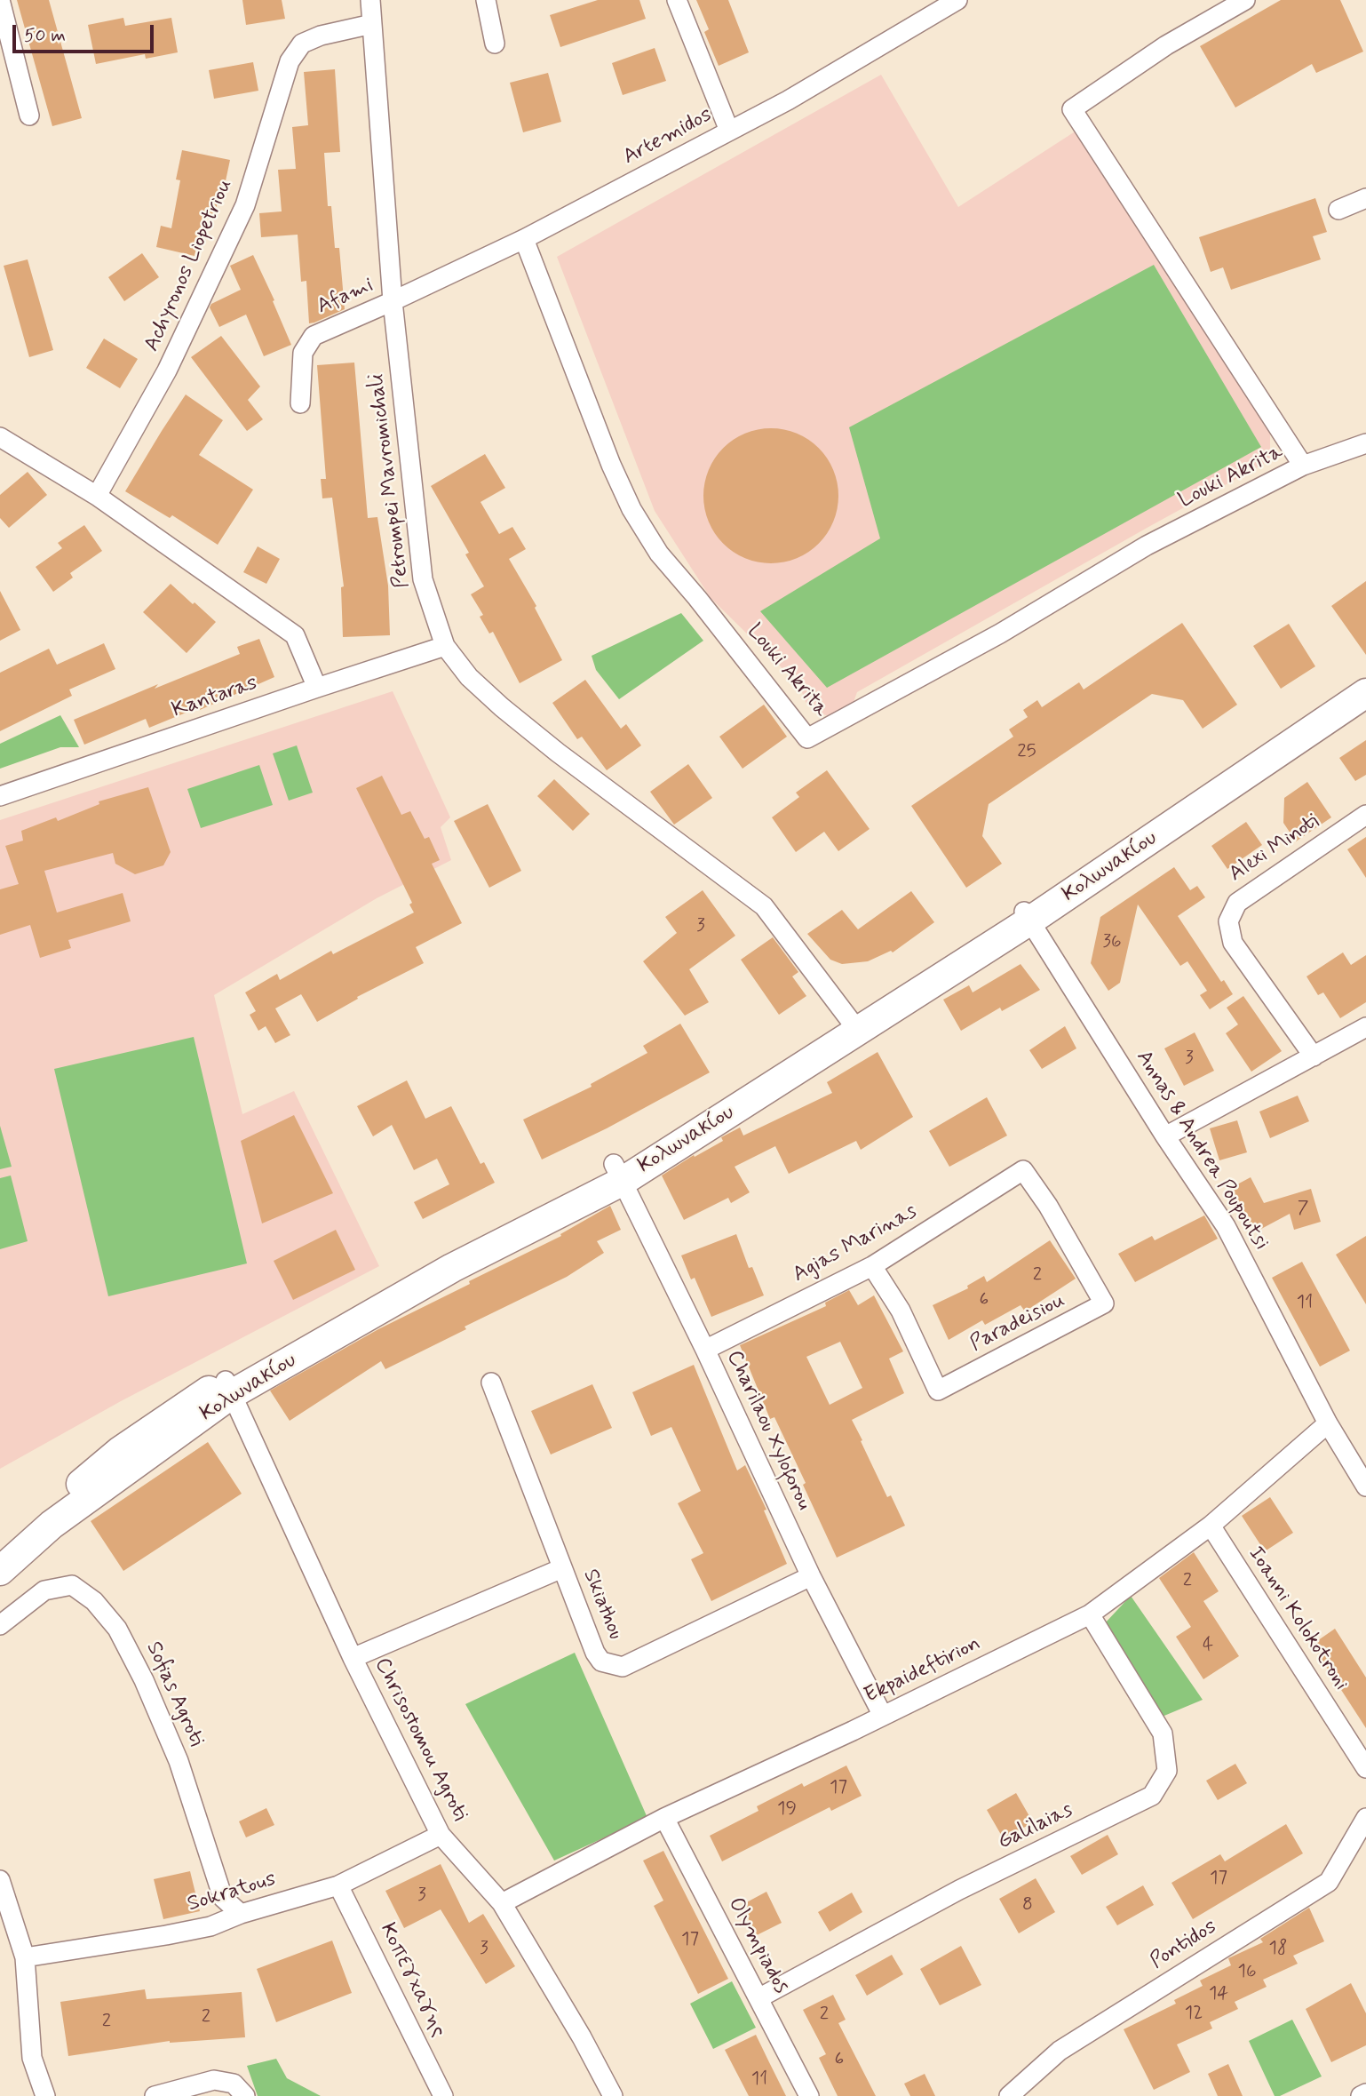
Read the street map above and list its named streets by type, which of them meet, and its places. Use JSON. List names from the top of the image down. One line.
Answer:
{"streets":{"main road":["Κολωνακίου"],"street":["Artemidos","Achyronos Liopetriou","Afami","Louki Akrita","Petrompei Mavromichali","Kantaras","Alexi Minoti","Annas & Andrea Poupoutsi","Agias Marinas","Paradeisiou","Charilaou Xyloforou","Skiathou","Ioanni Kolokotroni","Ekpaideftirion","Sofias Agroti","Chrisostomou Agroti","Galilaias","Sokratous","Pontidos","Olympiados","Κοπεγχαγης"]},"crossings":[["Artemidos","Afami"],["Artemidos","Louki Akrita"],["Artemidos","Petrompei Mavromichali"],["Achyronos Liopetriou","Petrompei Mavromichali"],["Afami","Petrompei Mavromichali"],["Petrompei Mavromichali","Kantaras"],["Petrompei Mavromichali","Κολωνακίου"],["Κολωνακίου","Annas & Andrea Poupoutsi"],["Κολωνακίου","Charilaou Xyloforou"],["Κολωνακίου","Chrisostomou Agroti"],["Annas & Andrea Poupoutsi","Ekpaideftirion"],["Agias Marinas","Paradeisiou"],["Agias Marinas","Charilaou Xyloforou"],["Charilaou Xyloforou","Skiathou"],["Charilaou Xyloforou","Ekpaideftirion"],["Ioanni Kolokotroni","Ekpaideftirion"],["Ekpaideftirion","Chrisostomou Agroti"],["Ekpaideftirion","Galilaias"],["Ekpaideftirion","Olympiados"],["Sofias Agroti","Sokratous"],["Chrisostomou Agroti","Sokratous"],["Galilaias","Olympiados"],["Sokratous","Κοπεγχαγης"]],"house_numbers":["25","3","36","3","7","2","6","11","2","4","17","19","17","3","8","17","3","18","16","14","12","2","2","2","6","11"],"scale_bar":"50 m"}
